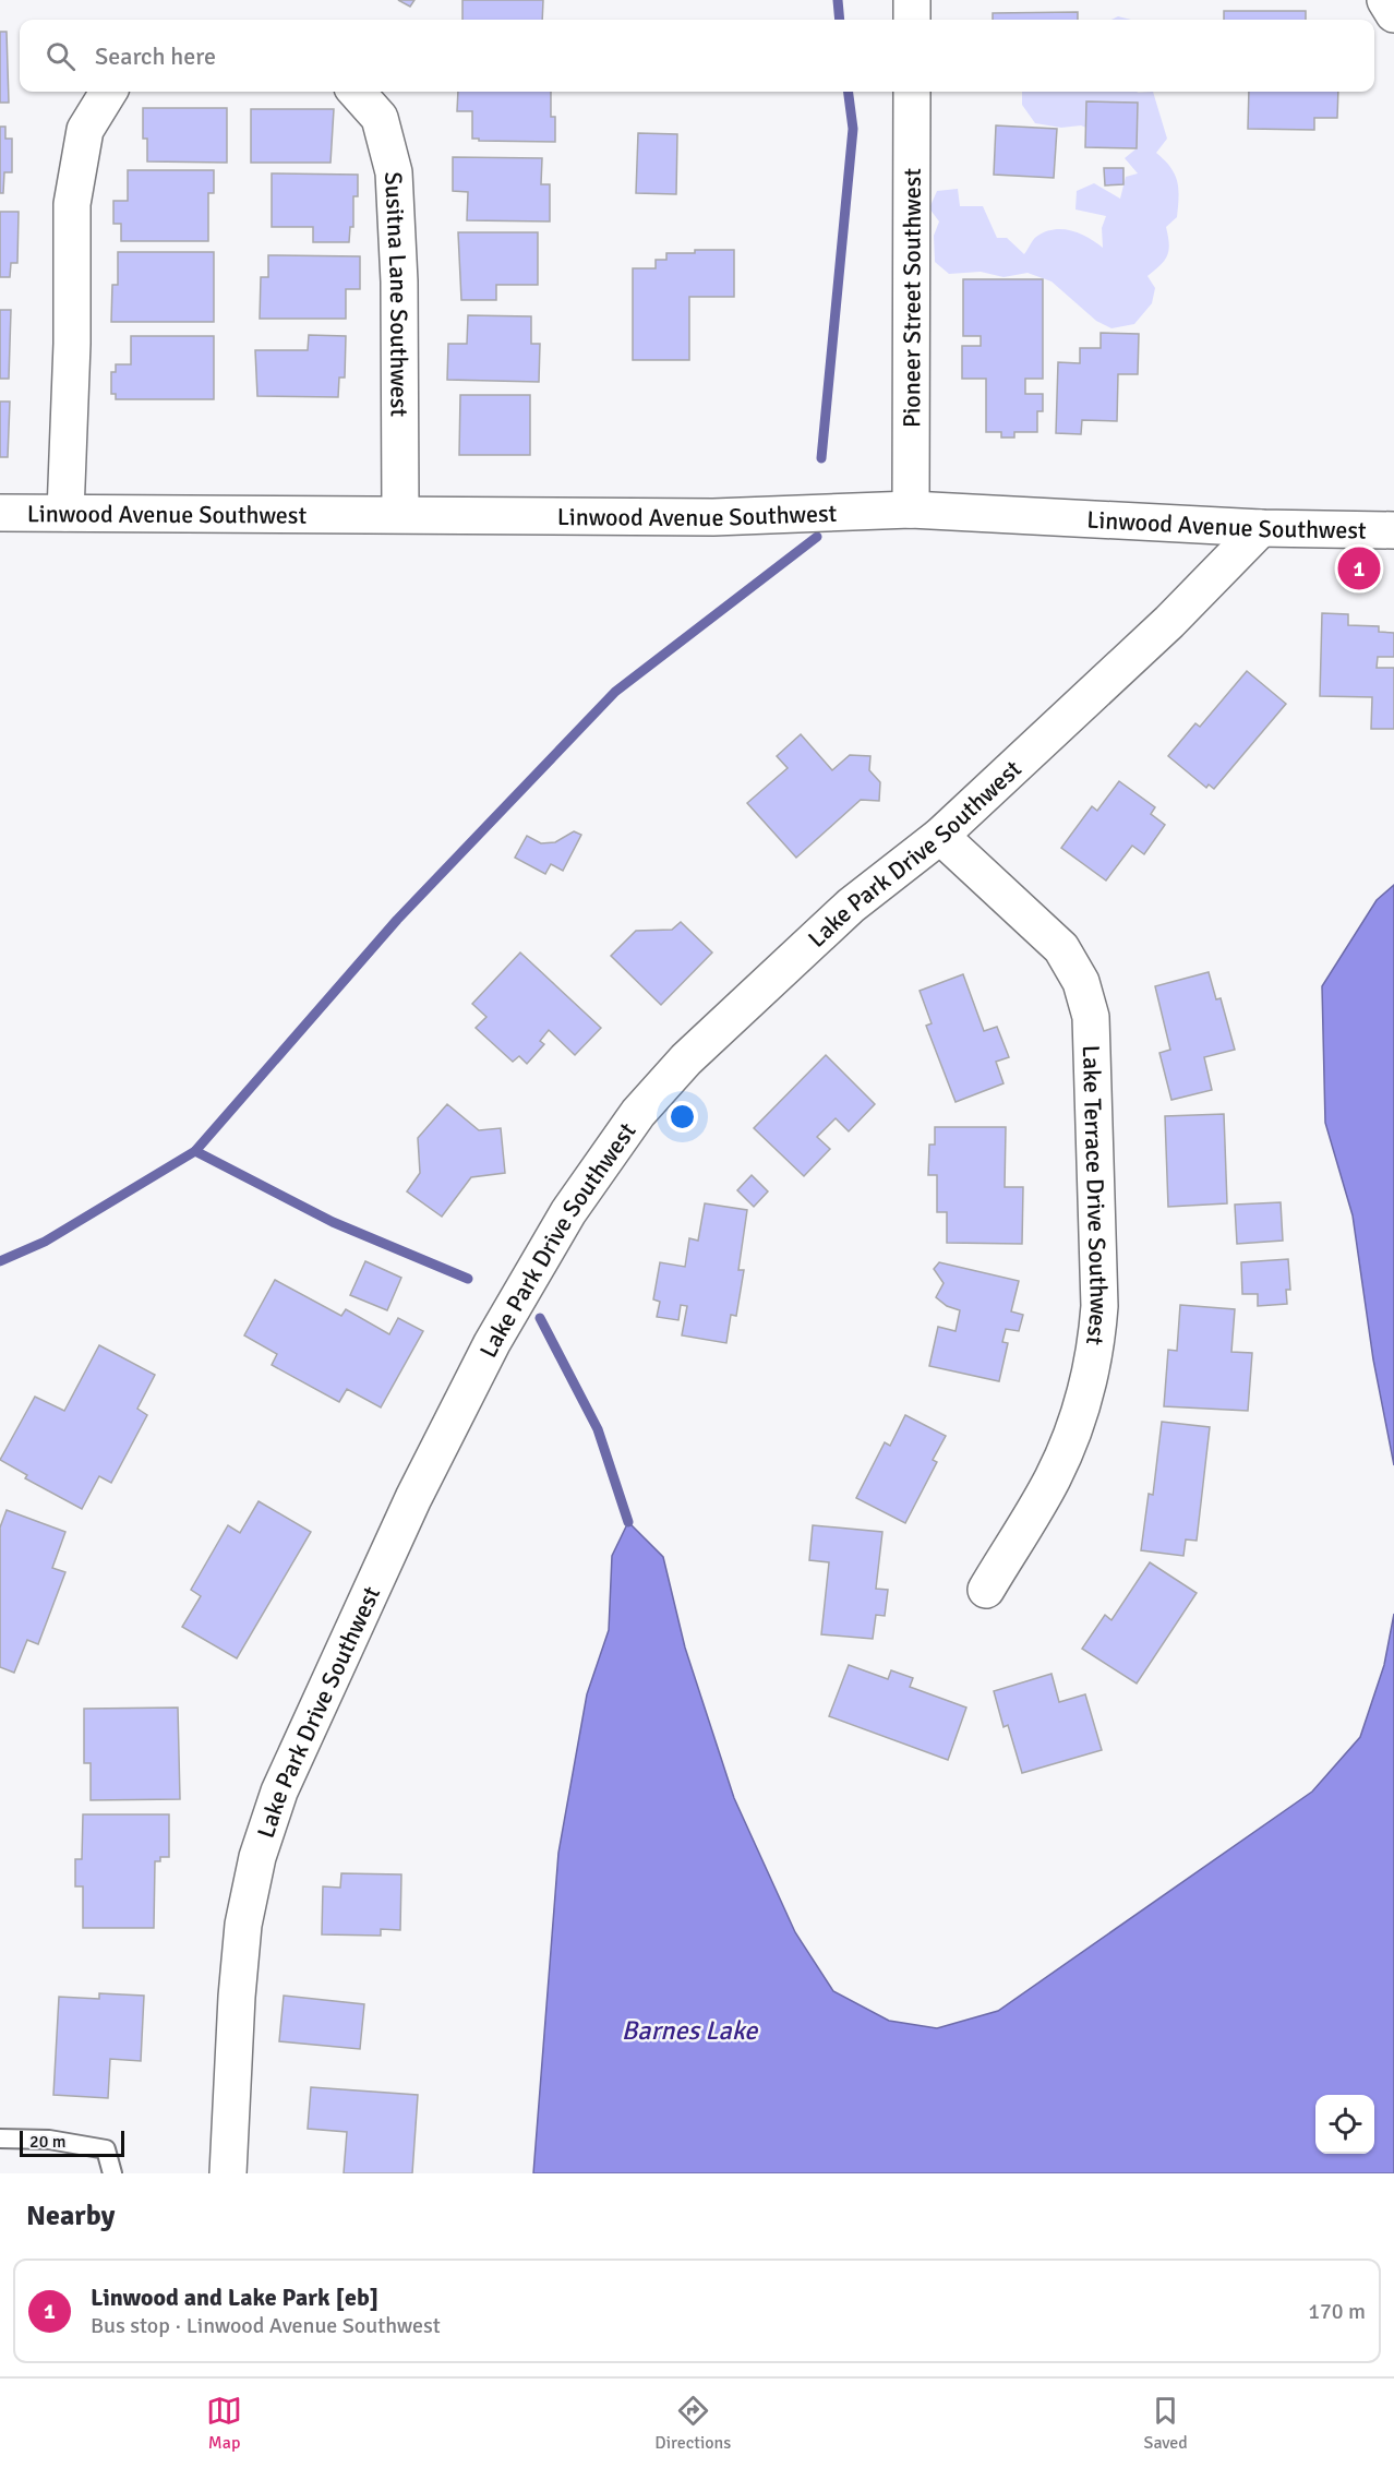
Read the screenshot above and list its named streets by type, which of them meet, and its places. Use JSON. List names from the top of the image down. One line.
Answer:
{"streets":{"street":["Susitna Lane Southwest","Pioneer Street Southwest","Linwood Avenue Southwest","Lake Park Drive Southwest","Lake Terrace Drive Southwest"]},"crossings":[["Susitna Lane Southwest","Linwood Avenue Southwest"],["Pioneer Street Southwest","Linwood Avenue Southwest"],["Linwood Avenue Southwest","Lake Park Drive Southwest"],["Lake Park Drive Southwest","Lake Terrace Drive Southwest"]],"water":["Barnes Lake"],"scale_bar":"20 m","page":{"search":"Search here","pins":"1","scale":"20 m","heading":"Nearby","list":[{"mark":"1","name":"Linwood and Lake Park [eb]","note":"Bus stop · Linwood Avenue Southwest","value":"170 m"}],"nav":["Map","Directions","Saved"]}}
